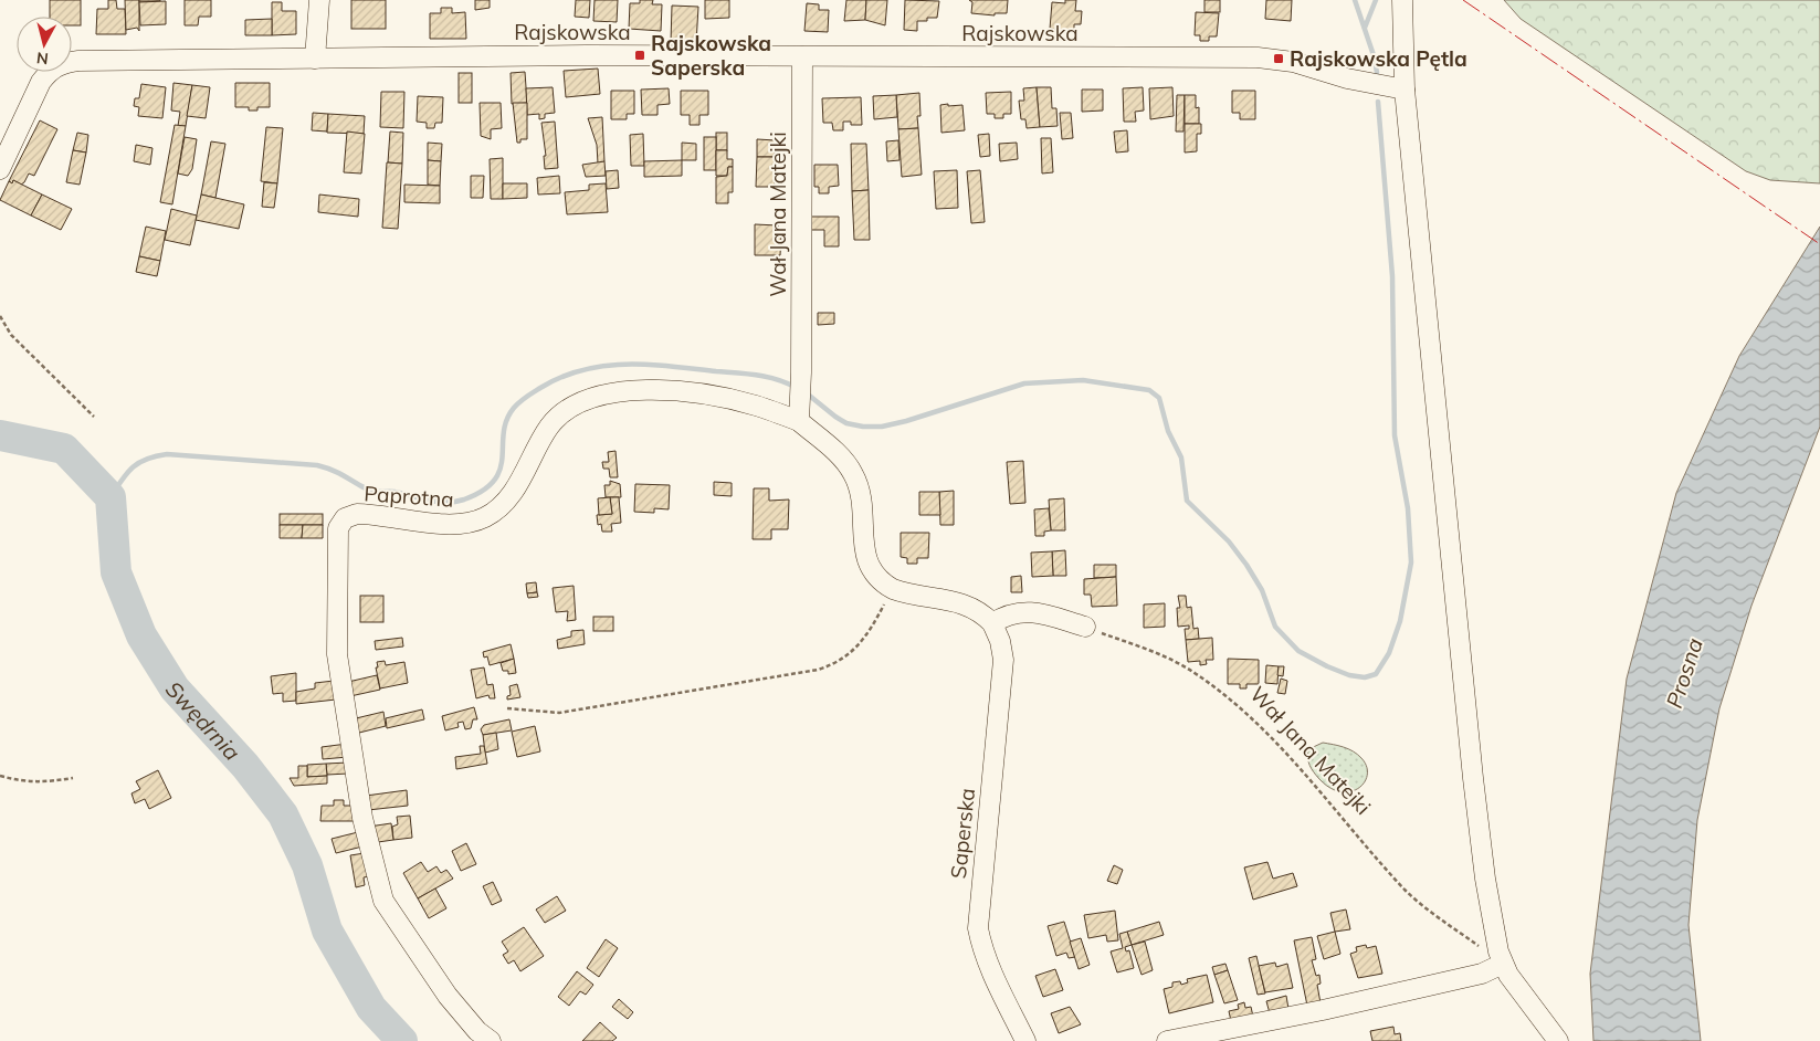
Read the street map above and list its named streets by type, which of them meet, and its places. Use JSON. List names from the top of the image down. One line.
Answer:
{"streets":{"street":["Rajskowska","Wał Jana Matejki","Paprotna","Saperska"]},"crossings":[["Rajskowska","Wał Jana Matejki"],["Wał Jana Matejki","Paprotna"]],"water":["Prosna","Swędrnia"],"places":{"transit":["Rajskowska Saperska","Rajskowska Pętla"]},"north":"bottom"}
